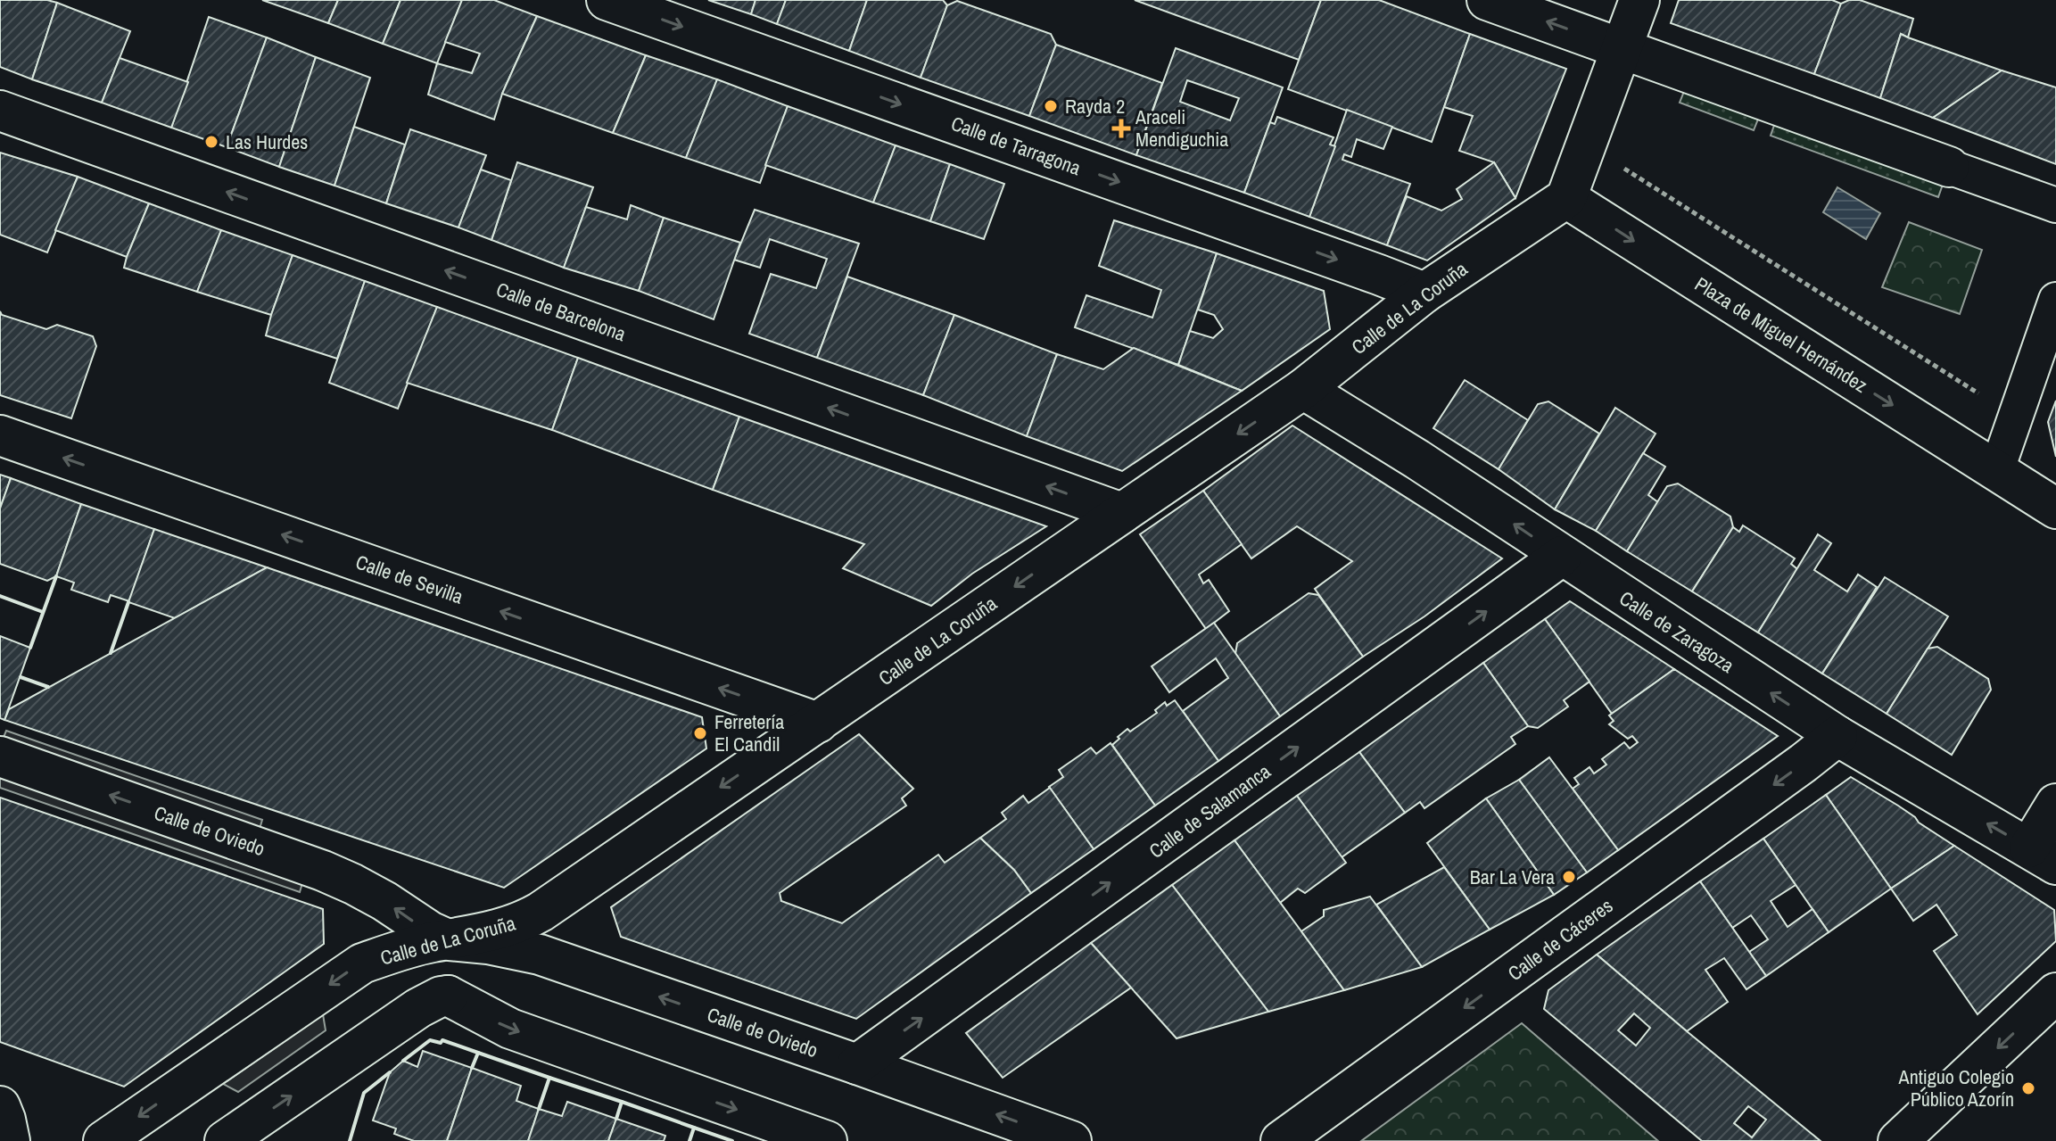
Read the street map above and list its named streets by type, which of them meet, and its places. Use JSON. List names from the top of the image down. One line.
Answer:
{"streets":{"street":["Calle de Tarragona","Calle de La Coruña","Calle de Barcelona","Plaza de Miguel Hernández","Calle de Sevilla","Calle de Zaragoza","Calle de Salamanca","Calle de Oviedo","Calle de Cáceres"]},"crossings":[["Calle de Tarragona","Calle de La Coruña"],["Calle de La Coruña","Calle de Barcelona"],["Calle de La Coruña","Plaza de Miguel Hernández"],["Calle de La Coruña","Calle de Sevilla"],["Calle de La Coruña","Calle de Zaragoza"],["Calle de La Coruña","Calle de Oviedo"],["Calle de Zaragoza","Calle de Salamanca"],["Calle de Zaragoza","Calle de Cáceres"],["Calle de Salamanca","Calle de Oviedo"]],"one_way":["Calle de Tarragona","Calle de La Coruña","Calle de Barcelona","Calle de Sevilla","Calle de Zaragoza","Calle de Salamanca","Calle de Cáceres"],"places":{"other":["Rayda 2","Las Hurdes","Ferretería El Candil","Bar La Vera","Antiguo Colegio Público Azorín"],"health":["Araceli Mendiguchia"]}}
